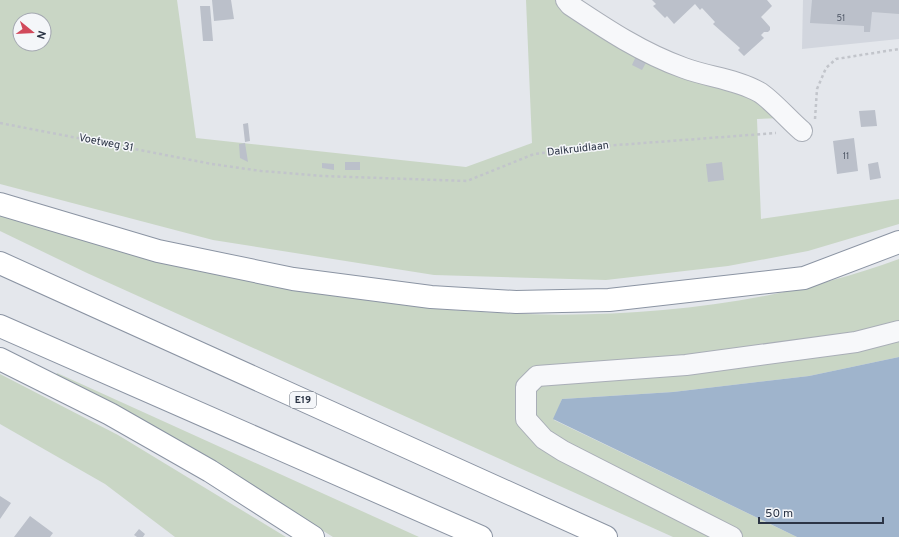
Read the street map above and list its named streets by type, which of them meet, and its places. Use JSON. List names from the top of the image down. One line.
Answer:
{"streets":{"highway":["E19"],"path":["Voetweg 31","Dalkruidlaan"]},"crossings":[["Voetweg 31","Dalkruidlaan"]],"house_numbers":["51","11"],"scale_bar":"50 m","north":"right"}
